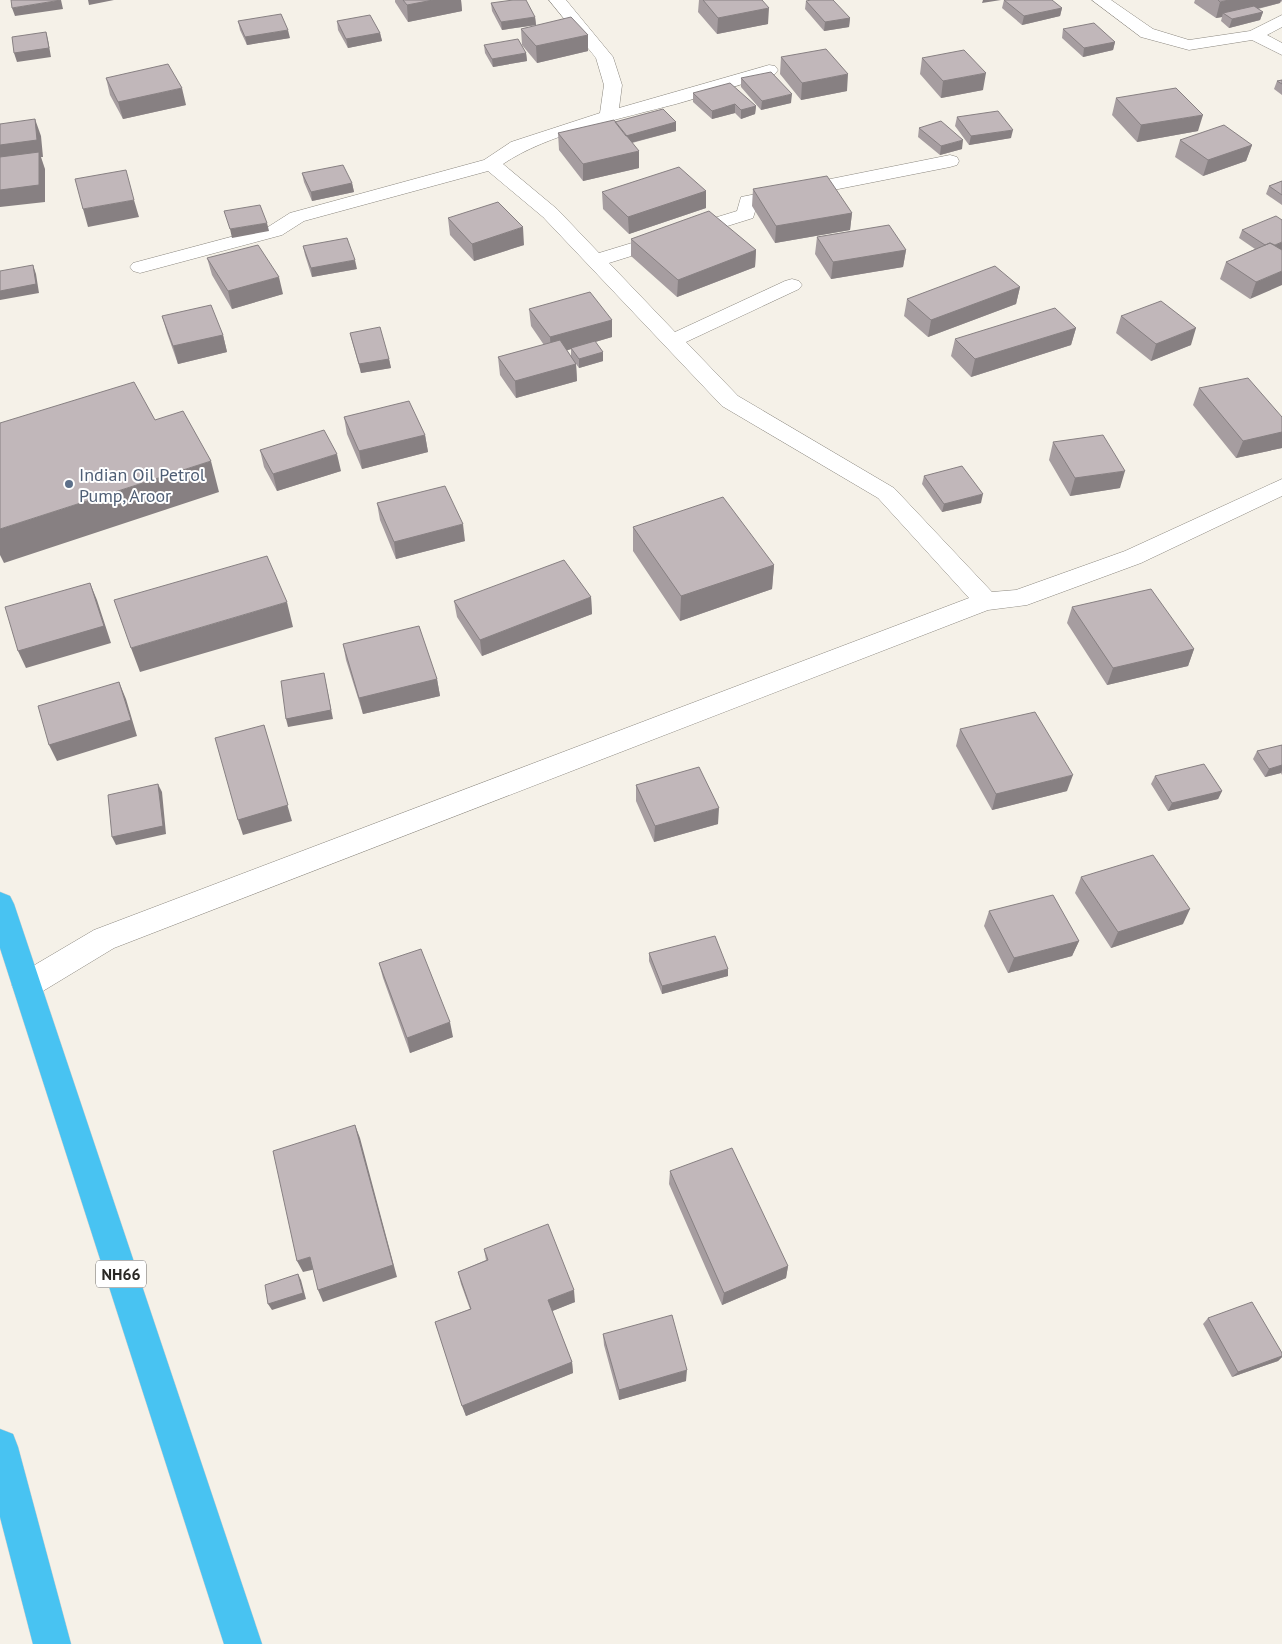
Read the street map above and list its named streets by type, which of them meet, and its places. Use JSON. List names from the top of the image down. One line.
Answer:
{"streets":{"highway":["NH66"]},"places":["Indian Oil Petrol Pump, Aroor"]}
